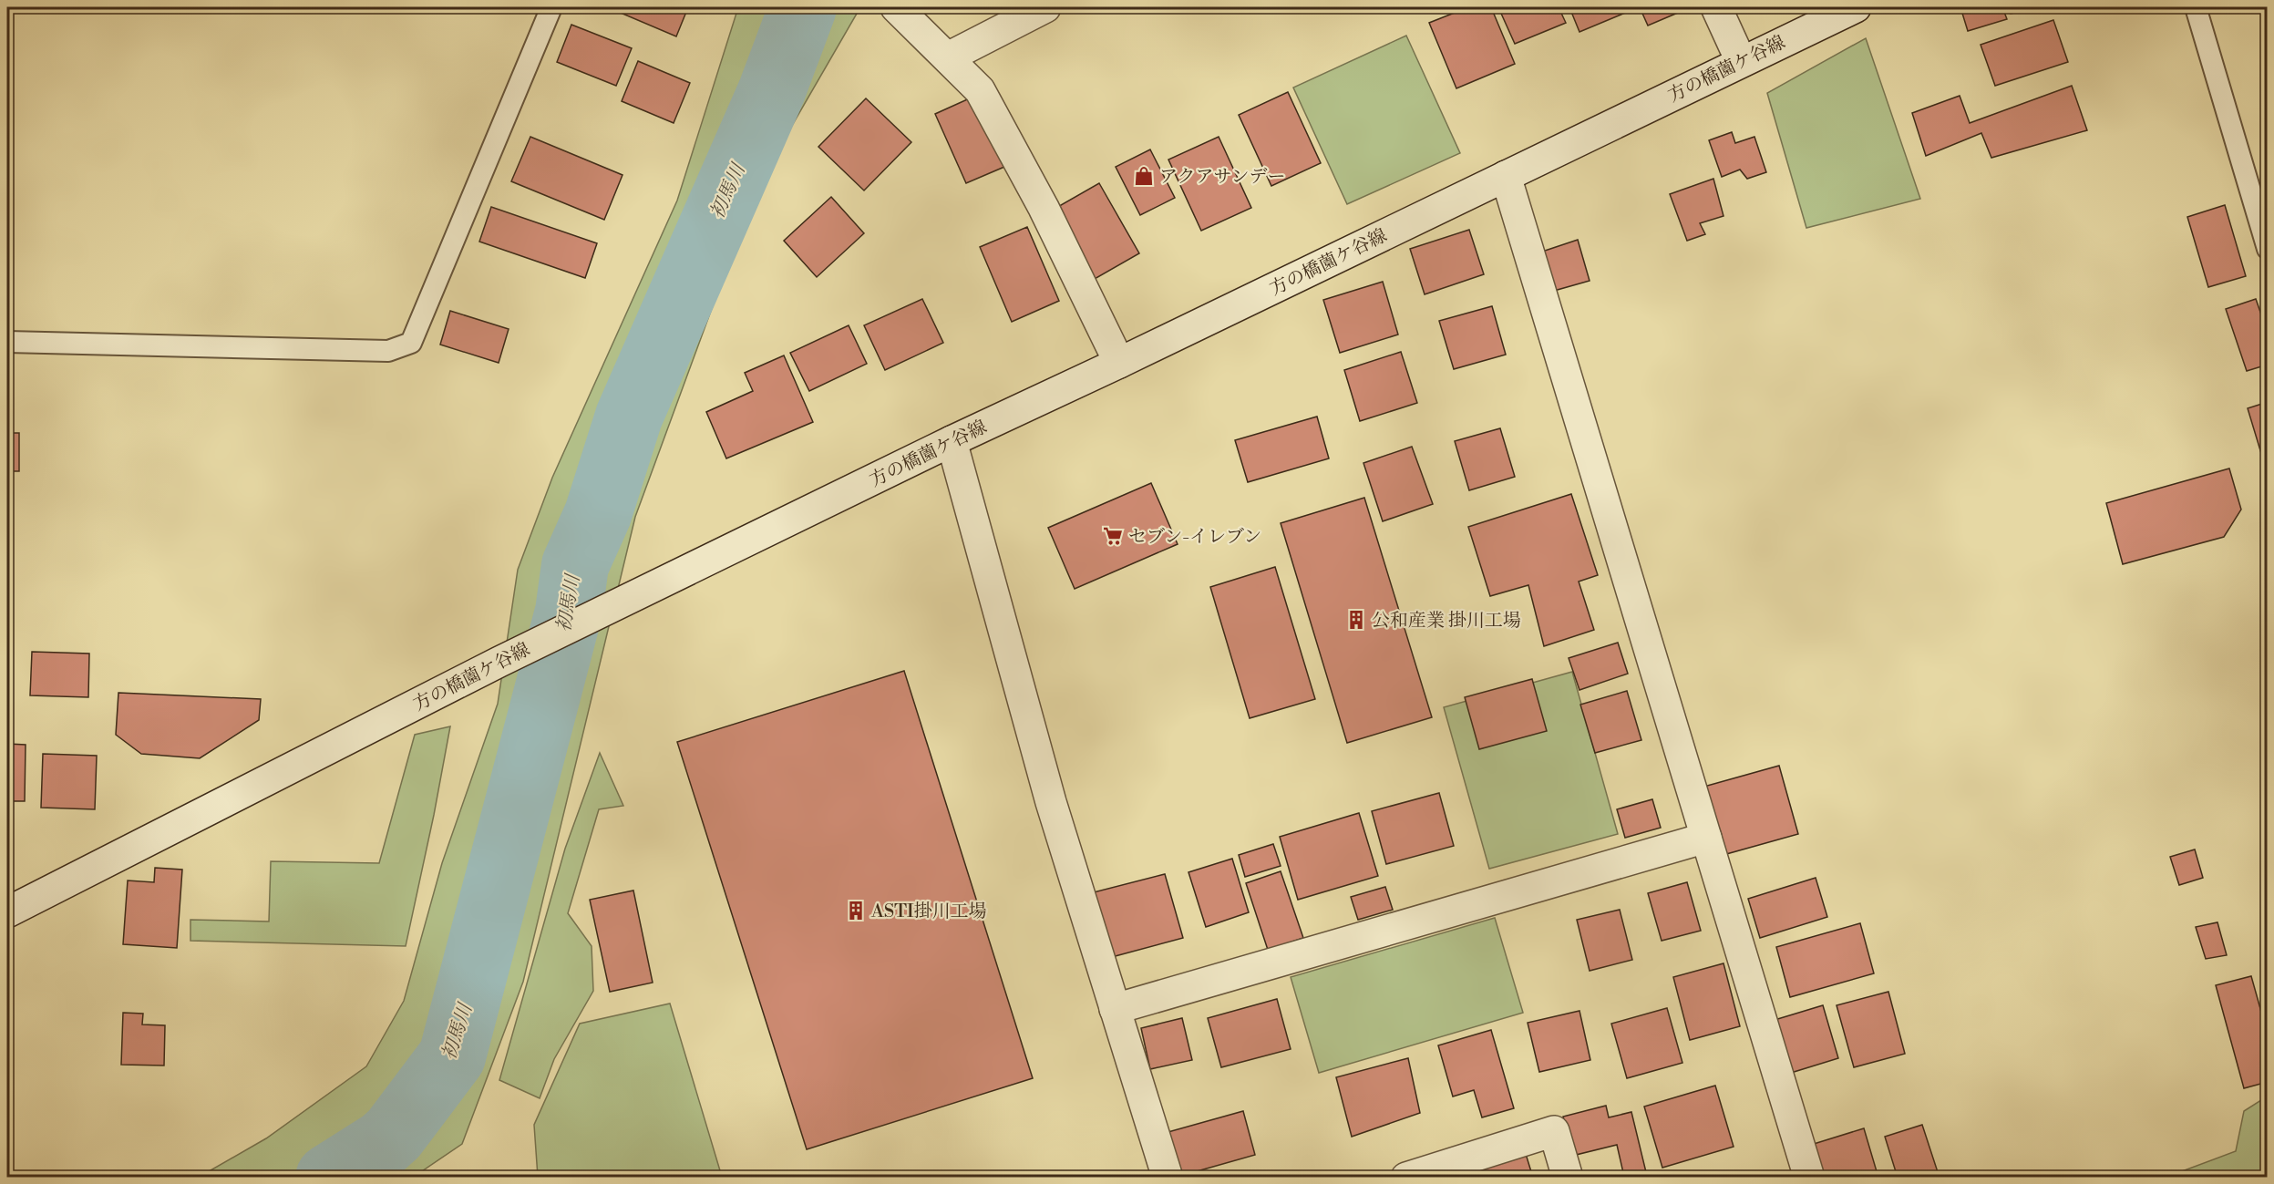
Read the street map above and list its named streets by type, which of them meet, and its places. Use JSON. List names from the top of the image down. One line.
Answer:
{"streets":{"street":["方の橋薗ケ谷線"]},"water":["初馬川"],"places":{"shop":["アクアサンデー"],"supermarket":["セブン-イレブン"],"building":["公和産業 掛川工場","ASTI掛川工場"]}}
